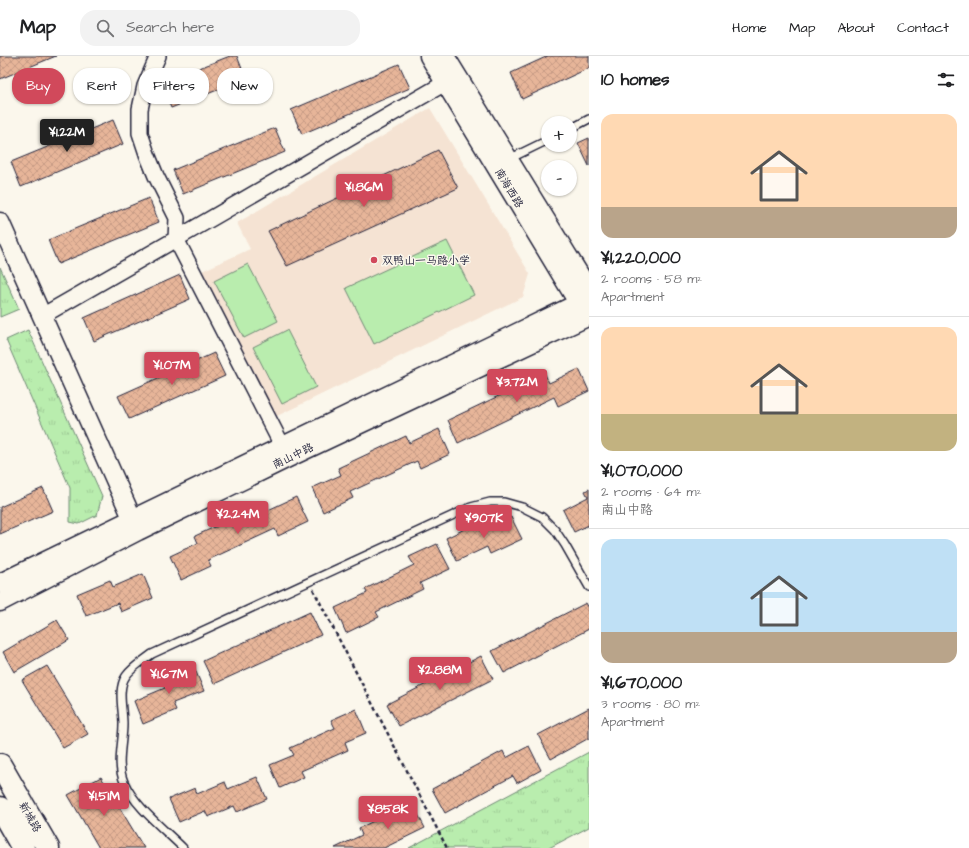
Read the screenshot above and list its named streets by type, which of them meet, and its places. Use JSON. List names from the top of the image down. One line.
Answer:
{"streets":{"main road":["新城路"],"street":["南海西路","南山中路"]},"crossings":[["南海西路","南山中路"]],"places":["双鸭山一马路小学"],"page":{"header":"Map","search":"Search here","nav":["Home","Map","About","Contact"],"heading":"10 homes","chip":["Buy","Rent","Filters","New"],"list":[{"name":"¥1,220,000","note":"2 rooms · 58 m² · Apartment"},{"name":"¥1,070,000","note":"2 rooms · 64 m² · 南山中路"},{"name":"¥1,670,000","note":"3 rooms · 80 m² · Apartment"}],"map_buttons":["+","−"],"price":["¥1.22M","¥1.86M","¥1.07M","¥3.72M","¥2.24M","¥907K","¥2.88M","¥1.67M","¥1.51M","¥858K"]}}
